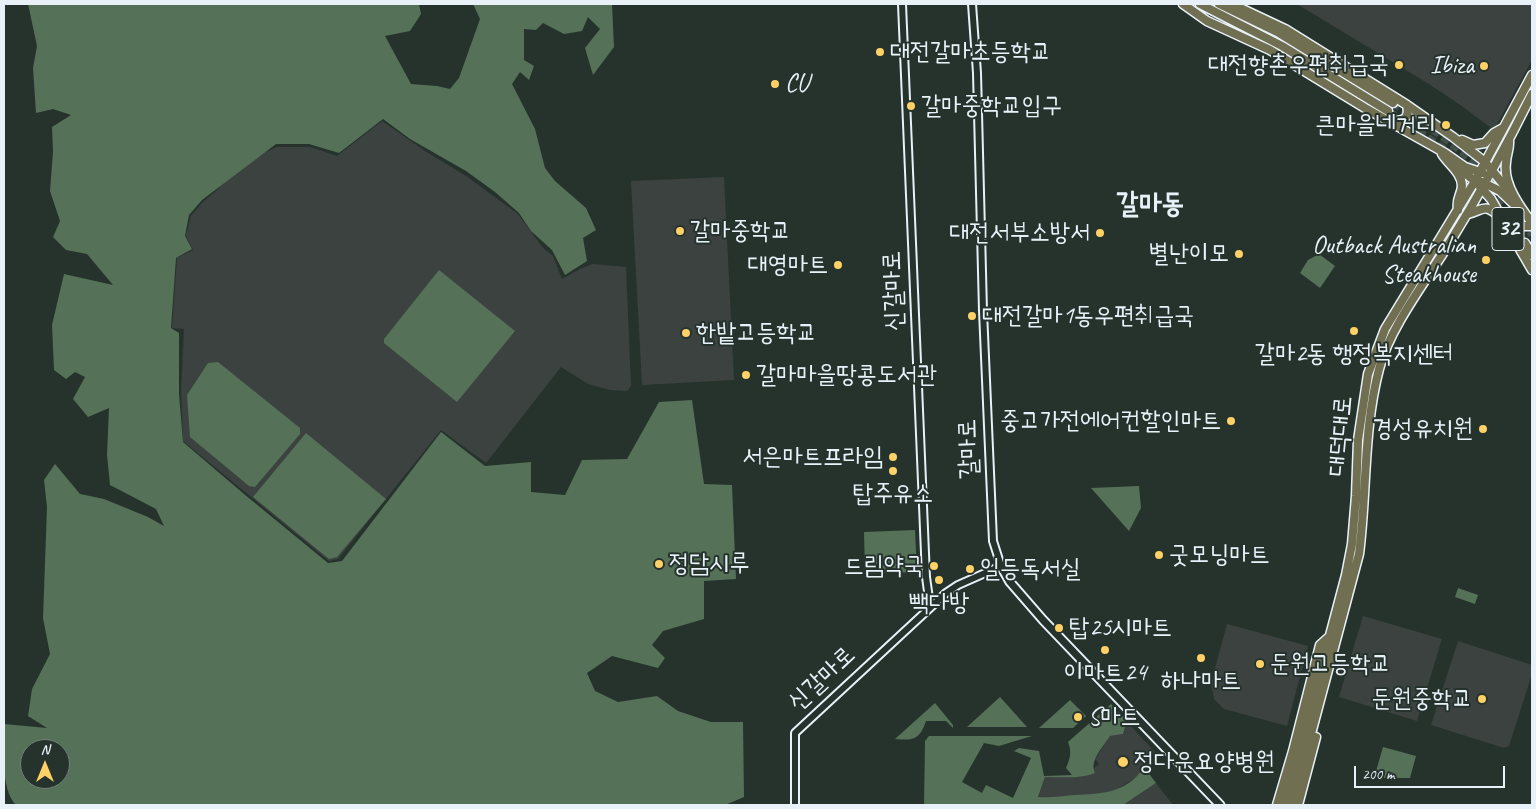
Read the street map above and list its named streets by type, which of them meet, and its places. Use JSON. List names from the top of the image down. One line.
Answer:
{"streets":{"main road":["32","대덕대로","갈마로"],"street":["신갈마로"]},"crossings":[["32","대덕대로"],["신갈마로","갈마로"]],"districts":["갈마동"],"places":["대전갈마초등학교","대전향촌우편취급국","Ibiza","CU","갈마중학교입구","큰마을네거리","갈마중학교","대전서부소방서","별난이모","Outback Australian Steakhouse","대영마트","대전갈마1동우편취급국","갈마2동 행정복지센터","한밭고등학교","갈마마을땅콩도서관","중고가전에어컨할인마트","경성유치원","서은마트프라임","탑주유소","굿모닝마트","정담시루","드림약국","일등독서실","빽다방","탑25시마트","이마트24","하나마트","둔원고등학교","둔원중학교","S마트","정다운요양병원"],"scale_bar":"200 m","north":"top"}
